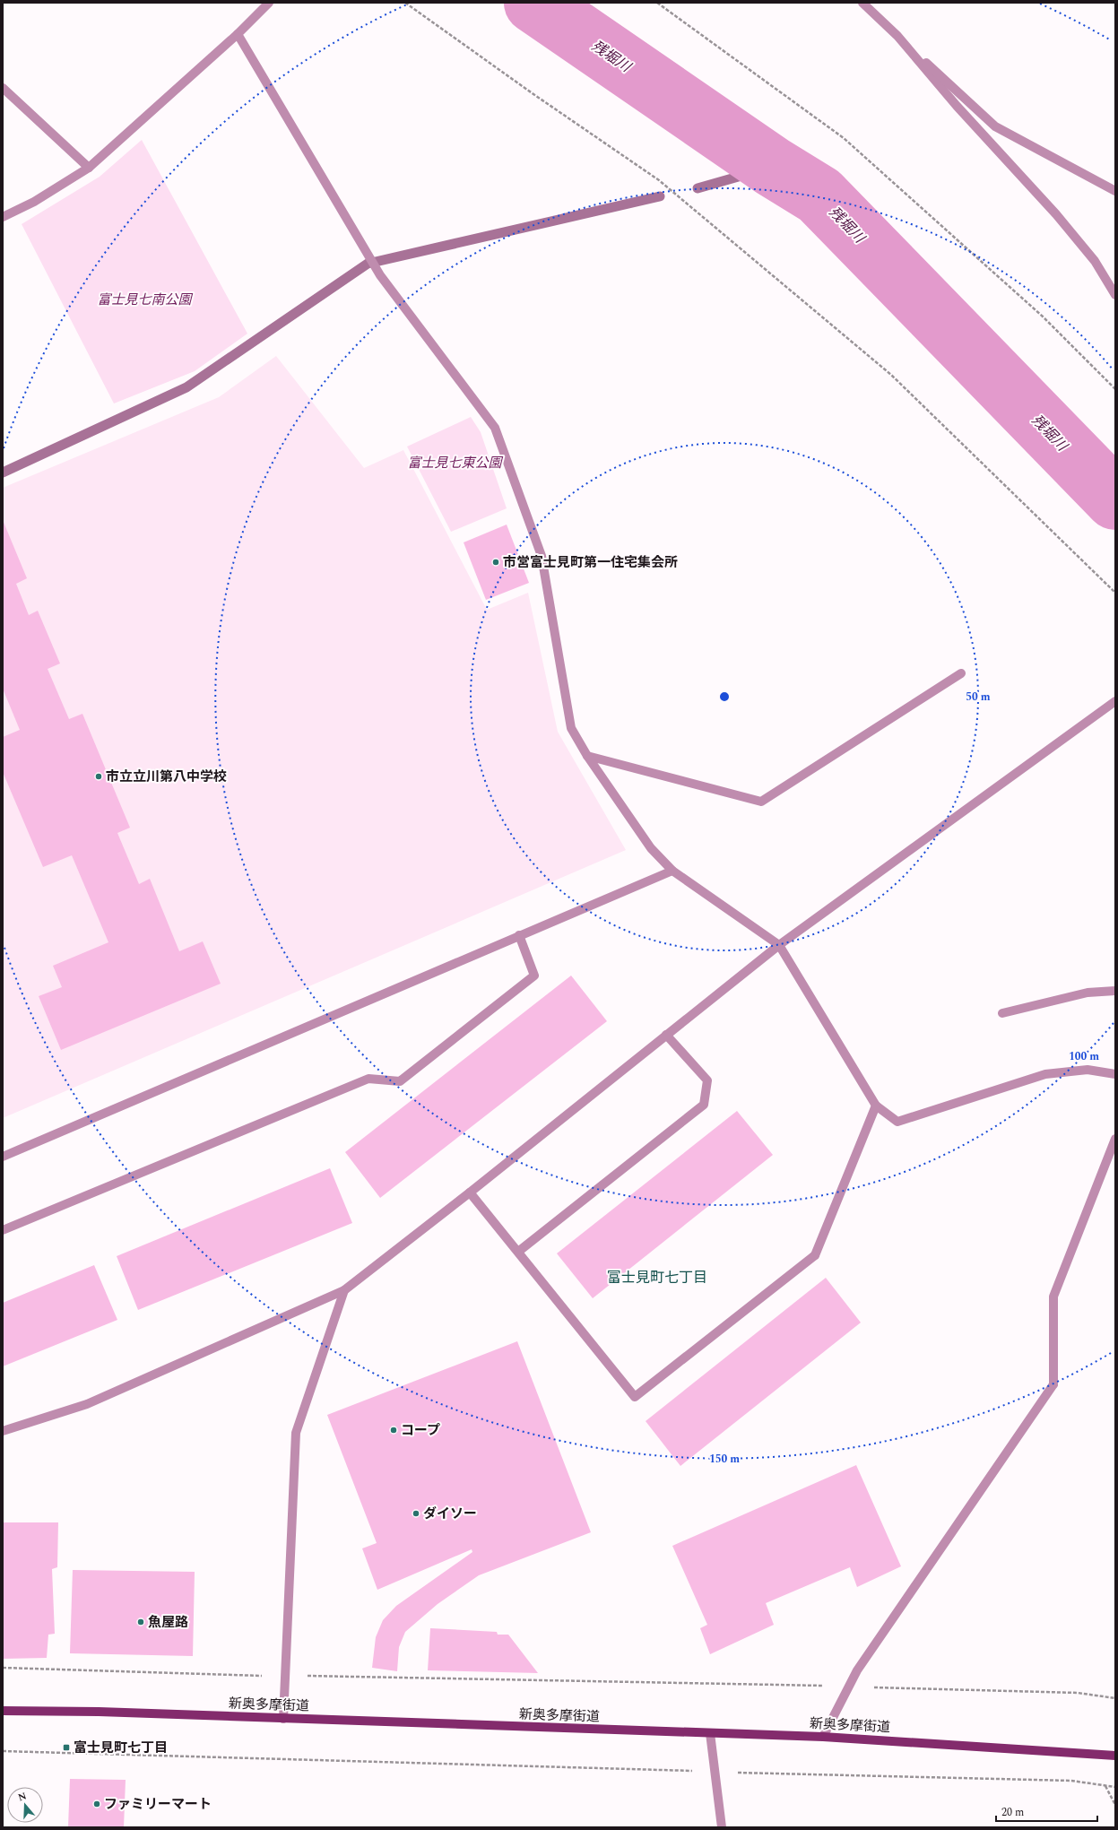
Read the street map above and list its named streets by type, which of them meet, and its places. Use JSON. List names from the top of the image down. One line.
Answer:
{"streets":{"main road":["新奥多摩街道"]},"districts":["富士見町七丁目"],"water":["残堀川"],"parks":["富士見七南公園","富士見七東公園"],"places":{"other":["市営富士見町第一住宅集会所","市立立川第八中学校","コープ","ダイソー","魚屋路","ファミリーマート"],"transit":["富士見町七丁目"]},"scale_bar":"20 m","north":"top","rings":["50 m","100 m","150 m"]}
